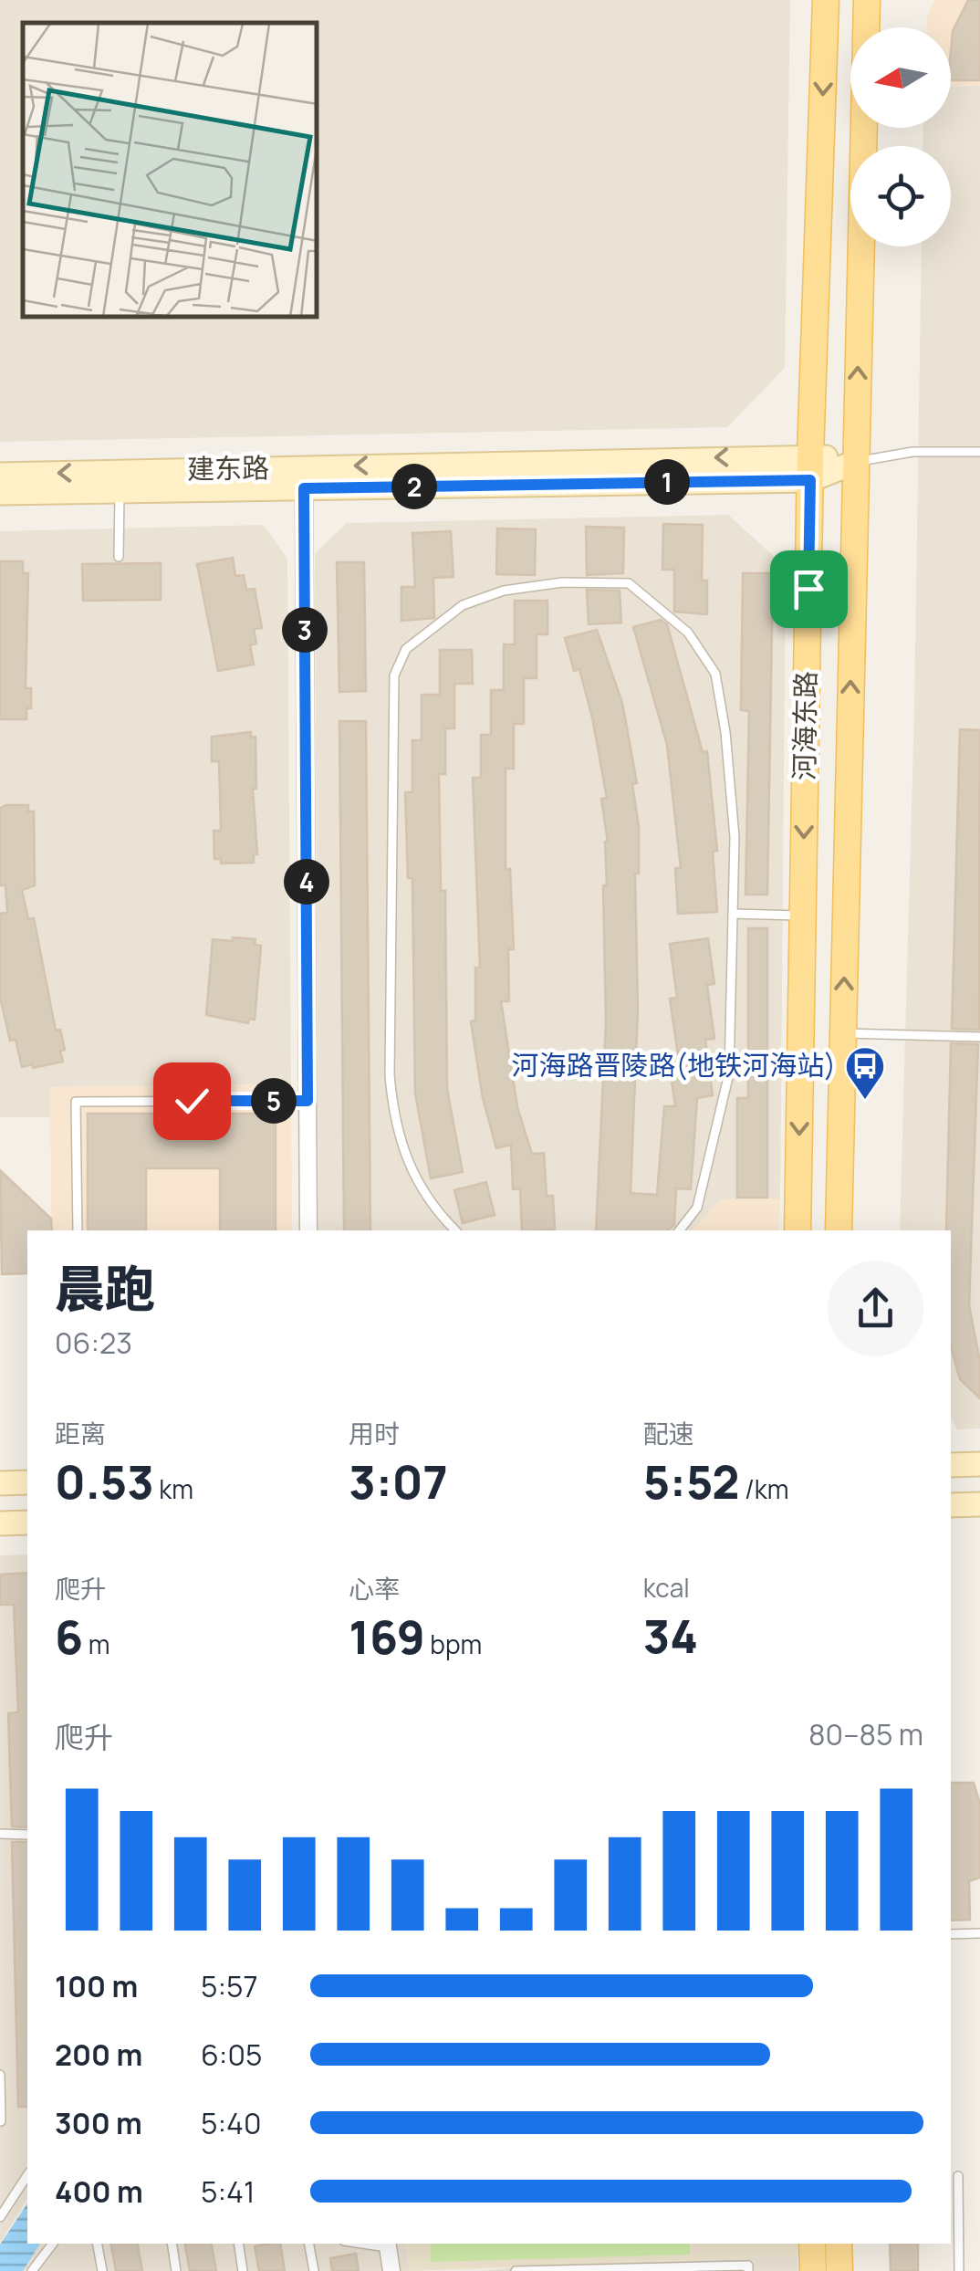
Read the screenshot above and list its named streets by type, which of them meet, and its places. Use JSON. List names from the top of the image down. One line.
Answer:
{"streets":{"main road":["河海东路"],"street":["建东路"]},"crossings":[["建东路","河海东路"]],"places":{"bus stop":["河海路晋陵路(地铁河海站)"]},"north":"left","page":{"pins":["1","2","3","4","5"],"heading":["晨跑","06:23"],"stats":[["距离","0.53 km"],["用时","3:07"],["配速","5:52 /km"],["爬升","6 m"],["心率","169 bpm"],["kcal","34"]],"chart":["爬升","80–85 m"],"list":[{"name":"100 m","note":"5:57"},{"name":"200 m","note":"6:05"},{"name":"300 m","note":"5:40"},{"name":"400 m","note":"5:41"}]}}
